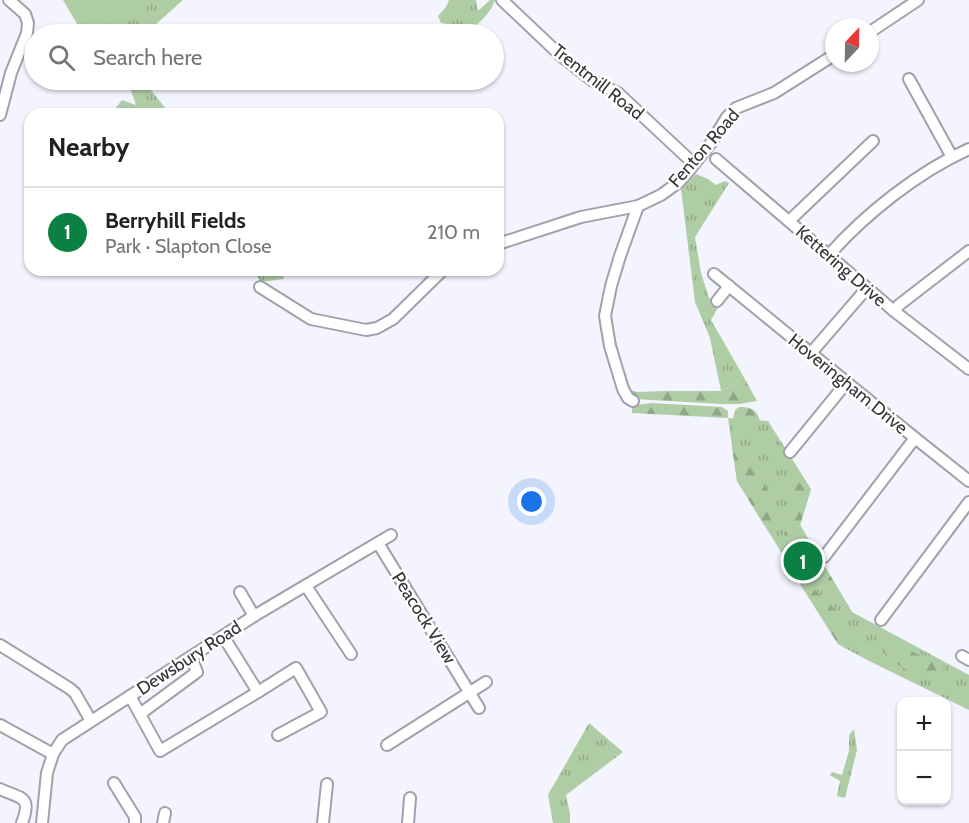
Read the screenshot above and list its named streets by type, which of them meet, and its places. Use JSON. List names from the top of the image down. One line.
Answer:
{"streets":{"street":["Trentmill Road","Fenton Road","Kettering Drive","Hoveringham Drive","Peacock View","Dewsbury Road"]},"crossings":[["Trentmill Road","Fenton Road"],["Peacock View","Dewsbury Road"]],"north":"top","page":{"search":"Search here","heading":"Nearby","list":[{"mark":"1","name":"Berryhill Fields","note":"Park · Slapton Close","value":"210 m"}],"pins":"1","map_buttons":["+","−"]}}
